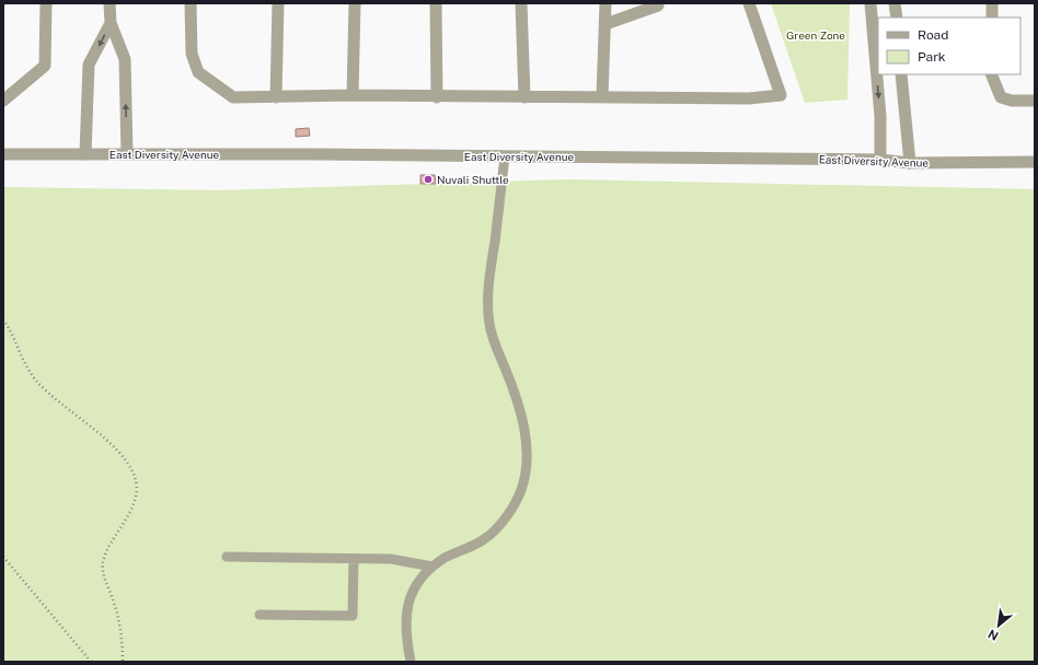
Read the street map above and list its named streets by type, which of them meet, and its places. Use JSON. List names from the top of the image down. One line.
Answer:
{"streets":{"street":["East Diversity Avenue"]},"parks":["Green Zone"],"places":["Nuvali Shuttle"],"legend":["Road","Park"],"north":"bottom left"}
